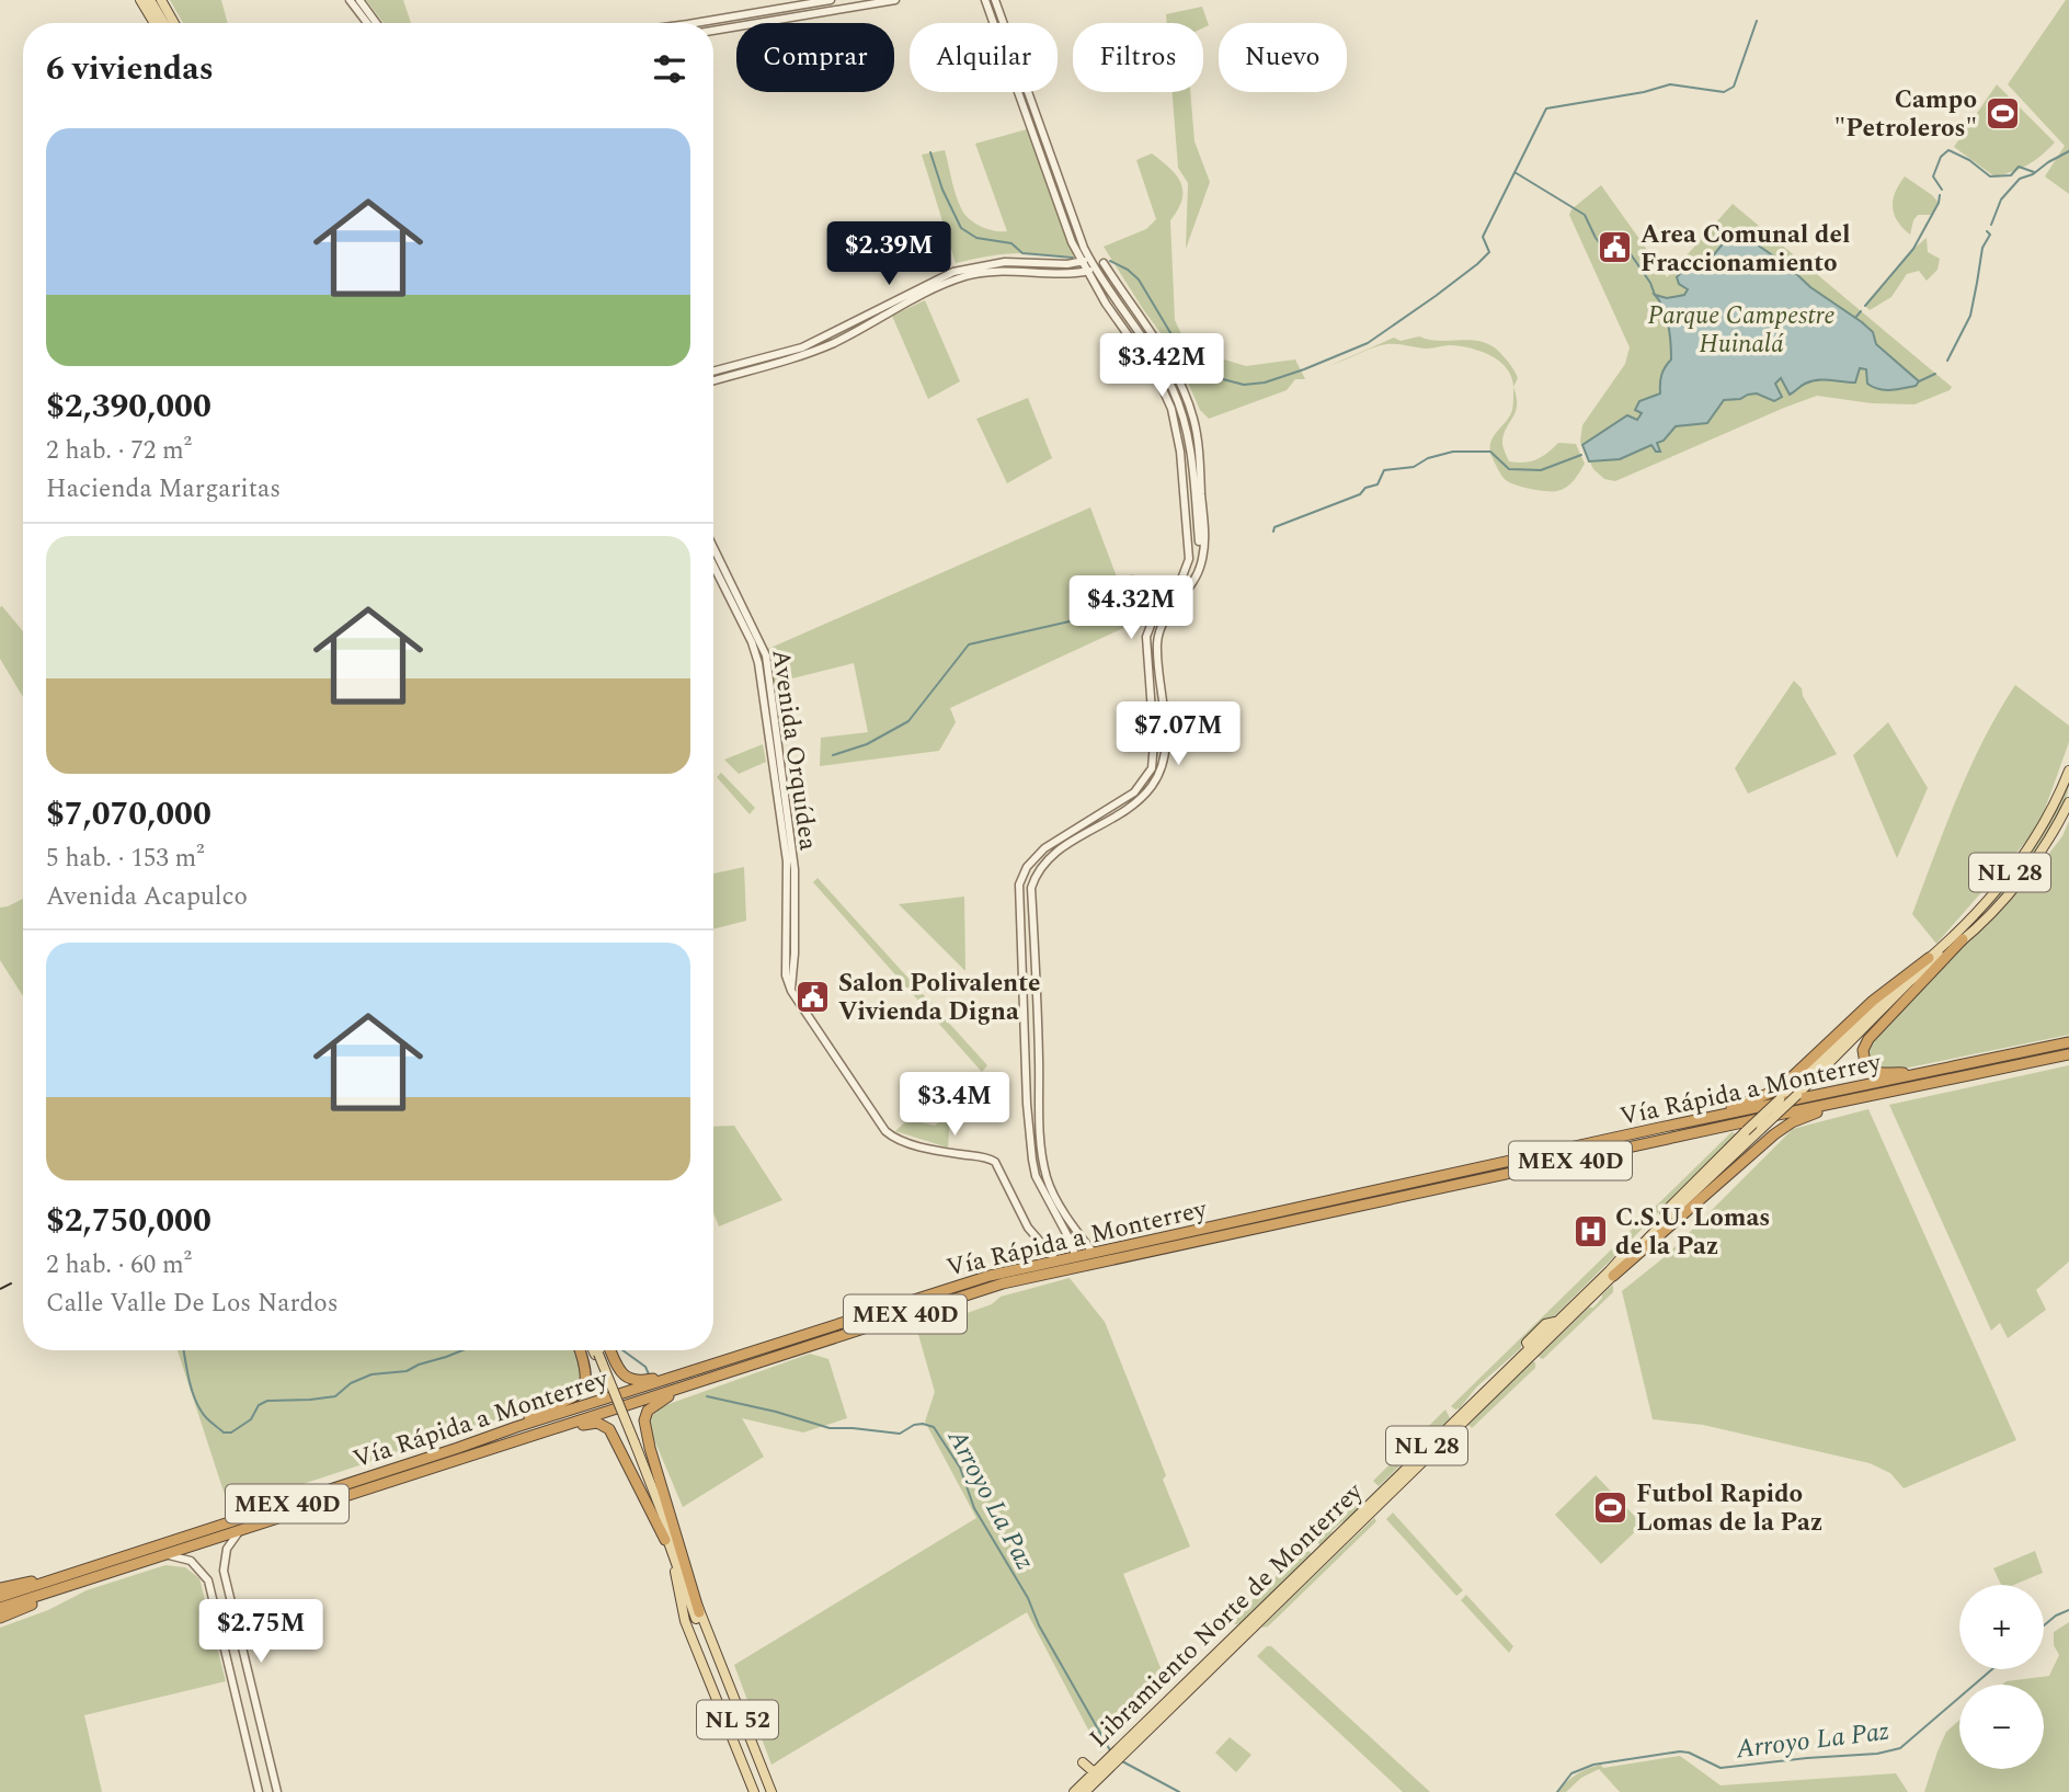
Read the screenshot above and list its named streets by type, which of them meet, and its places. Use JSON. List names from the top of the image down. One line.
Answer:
{"streets":{"highway":["Vía Rápida a Monterrey","MEX 40D"],"main road":["NL 28","Libramiento Norte de Monterrey","NL 52"],"street":["Avenida Orquídea"]},"crossings":[["Avenida Orquídea","Vía Rápida a Monterrey"],["NL 28","Vía Rápida a Monterrey"],["NL 28","Libramiento Norte de Monterrey"],["Vía Rápida a Monterrey","MEX 40D"],["Vía Rápida a Monterrey","Libramiento Norte de Monterrey"]],"water":["Arroyo La Paz"],"parks":["Parque Campestre Huinalá"],"places":{"sports":["Campo \"Petroleros\"","Futbol Rapido Lomas de la Paz"],"public building":["Area Comunal del Fraccionamiento","Salon Polivalente Vivienda Digna"],"hospital":["C.S.U. Lomas de la Paz"]},"page":{"chip":["Comprar","Alquilar","Filtros","Nuevo"],"heading":"6 viviendas","list":[{"name":"$2,390,000","note":"2 hab. · 72 m² · Hacienda Margaritas"},{"name":"$7,070,000","note":"5 hab. · 153 m² · Avenida Acapulco"},{"name":"$2,750,000","note":"2 hab. · 60 m² · Calle Valle De Los Nardos"}],"price":["$2.39M","$3.42M","$4.32M","$7.07M","$3.4M","$2.75M"],"map_buttons":["+","−"]}}
